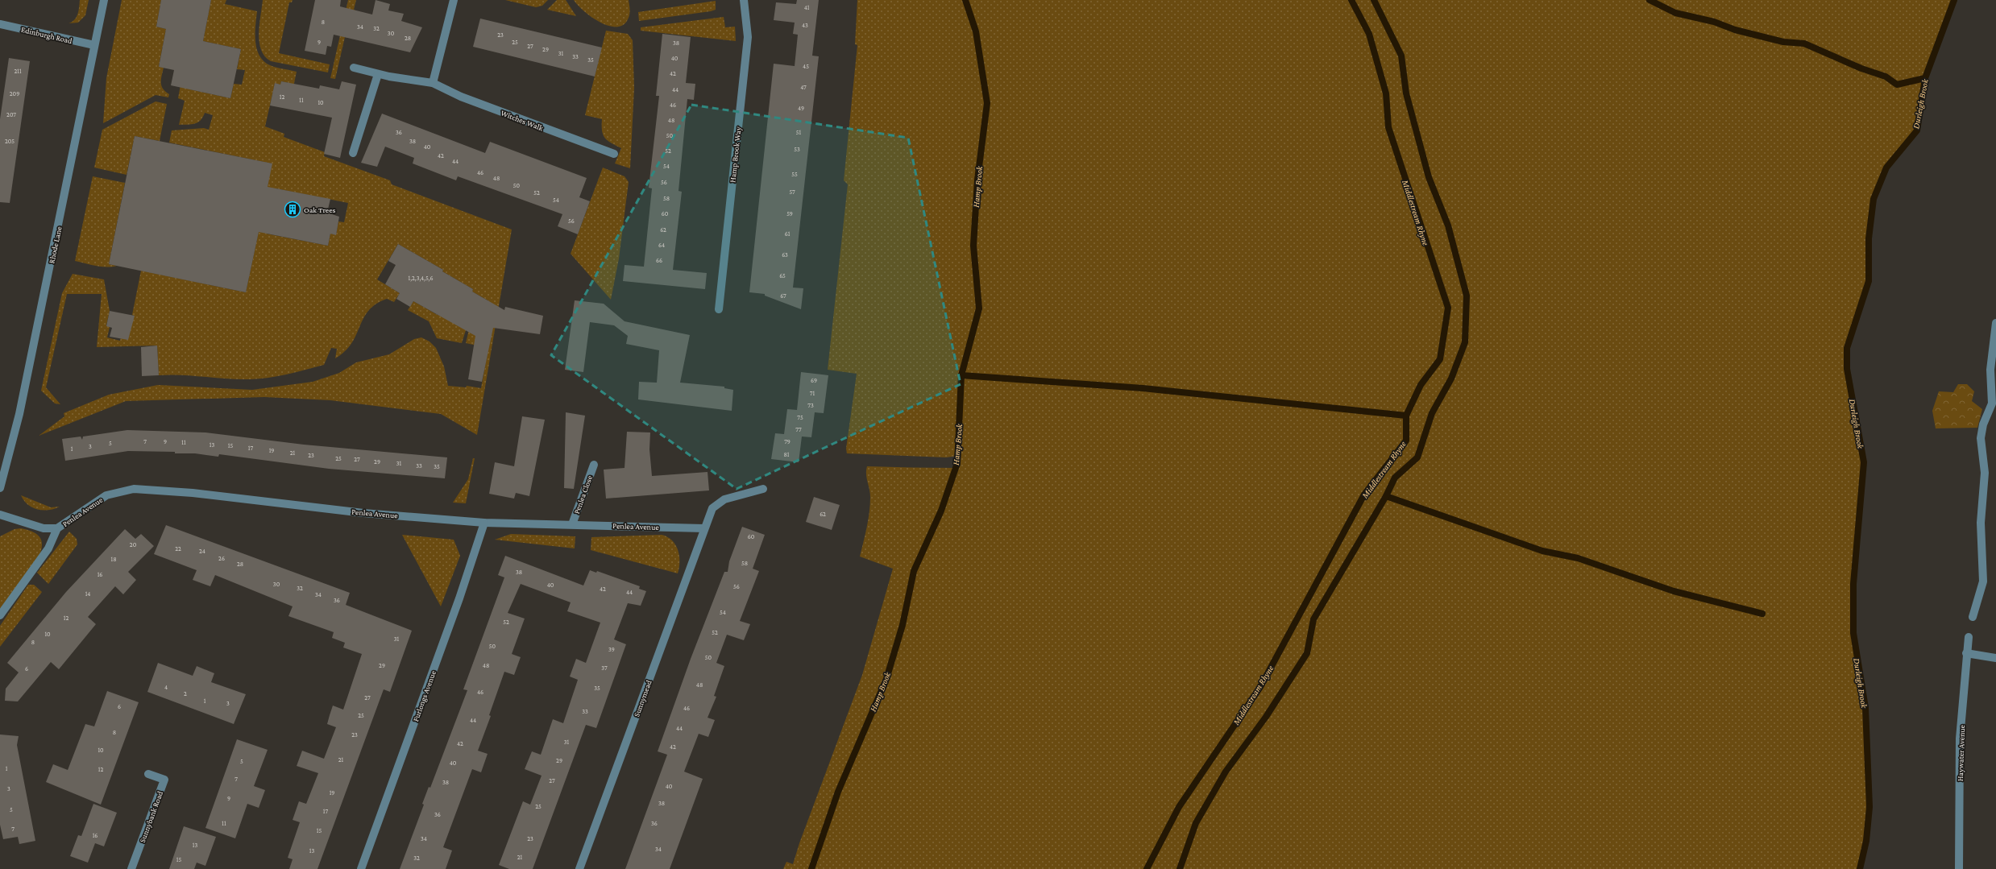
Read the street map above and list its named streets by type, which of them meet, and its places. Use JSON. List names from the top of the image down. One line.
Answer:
{"streets":{"street":["Edinburgh Road","Witches Walk","Hamp Brook Way","Rhode Lane","Penlea Close","Penlea Avenue","Furlongs Avenue","Sunnymead","Haywater Avenue","Sunnybank Road"]},"crossings":[["Edinburgh Road","Rhode Lane"],["Penlea Close","Penlea Avenue"],["Penlea Avenue","Furlongs Avenue"],["Penlea Avenue","Sunnymead"]],"water":["Durleigh Brook","Hamp Brook","Middlestream Rhyne"],"places":{"building":["Oak Trees"]},"house_numbers":["41","8","43","34","32","30","23","28","9","25","38","27","29","31","33","40","35","45","211","42","47","44","209","12","11","10","46","49","207","48","36","51","50","205","38","40","53","52","42","44","54","46","55","48","56","50","57","52","58","54","60","59","56","62","61","64","63","66","65","1,2,3,4,5,6","67","69","71","73","75","77","7","9","79","11","5","13","15","3","17","1","19","21","81","23","25","27","29","31","33","35","62","60","20","22","24","26","18","58","28","38","16","30","40","56","32","42","44","14","34","36","54","12","52","52","10","31","8","50","39","50","29","48","37","6","48","4","35","46","2","27","1","3","6","46","33","25","44","44","8","23","31","42","42","10","21","29","5","40","1","12","7","27","38","40","3","19","9","38","25","5","17","36","11","36","7","15","16","34","23","13","34","13","21","32","15"]}
